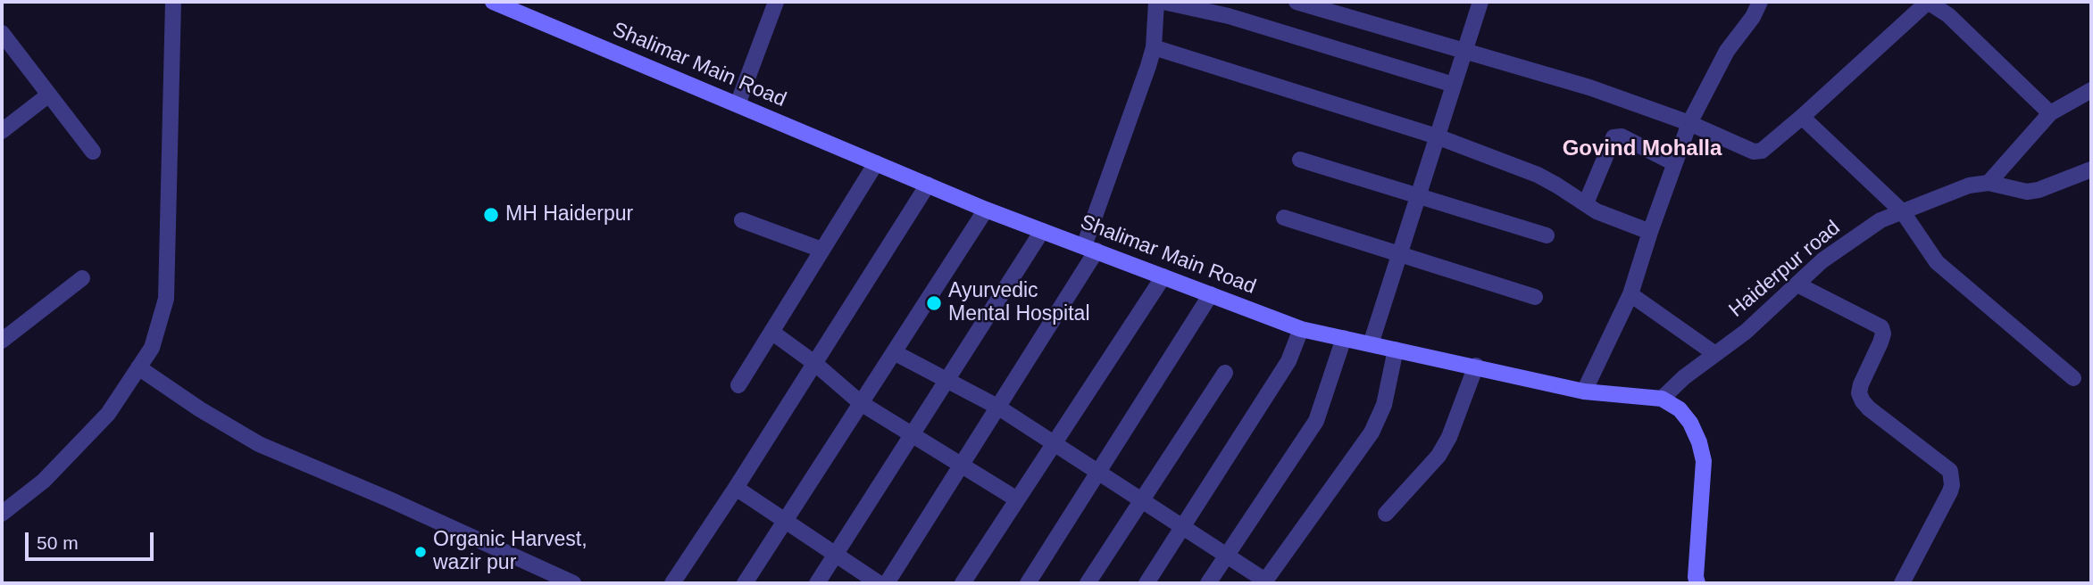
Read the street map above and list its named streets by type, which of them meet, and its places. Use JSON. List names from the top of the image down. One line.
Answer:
{"streets":{"street":["Shalimar Main Road","Haiderpur road"]},"crossings":[["Shalimar Main Road","Haiderpur road"]],"districts":["Govind Mohalla"],"places":["MH Haiderpur","Ayurvedic Mental Hospital","Organic Harvest, wazir pur"],"scale_bar":"50 m"}
